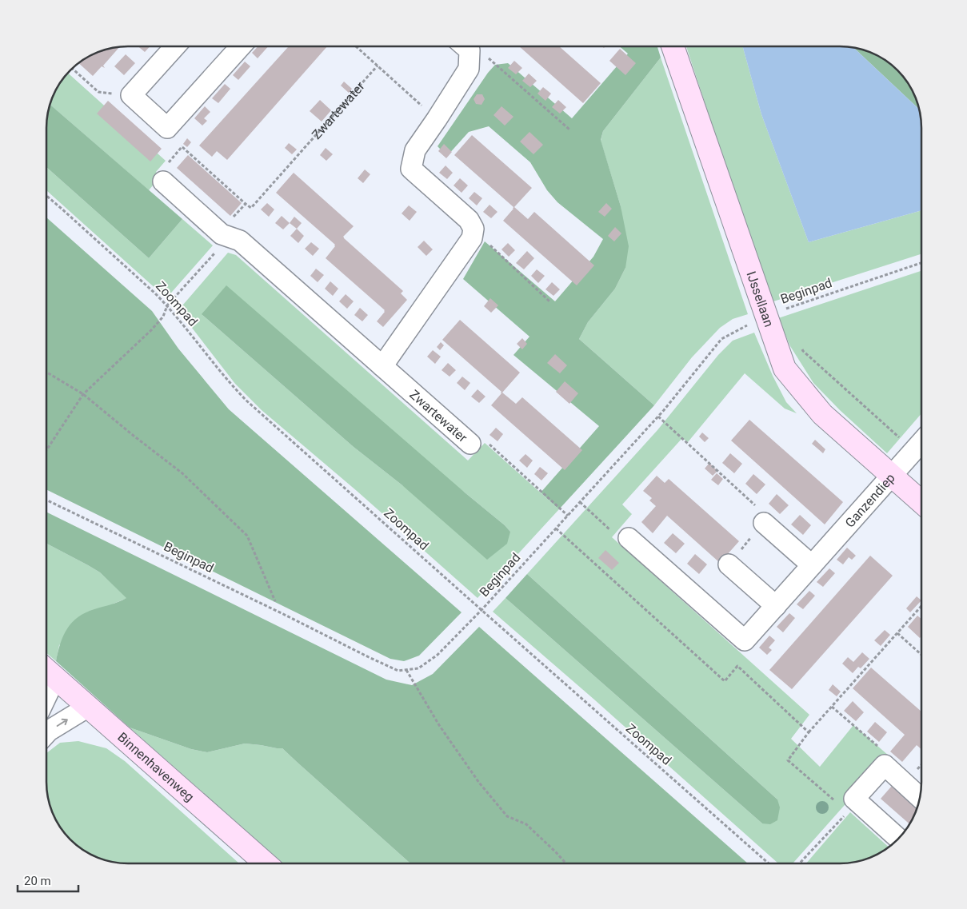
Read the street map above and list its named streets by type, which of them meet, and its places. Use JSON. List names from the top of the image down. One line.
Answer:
{"streets":{"street":["Zwartewater","IJssellaan","Ganzendiep","Binnenhavenweg"],"path":["Beginpad","Zoompad"]},"crossings":[["Zwartewater","Beginpad"],["Beginpad","IJssellaan"],["Beginpad","Zoompad"],["IJssellaan","Ganzendiep"]],"scale_bar":"20 m"}
